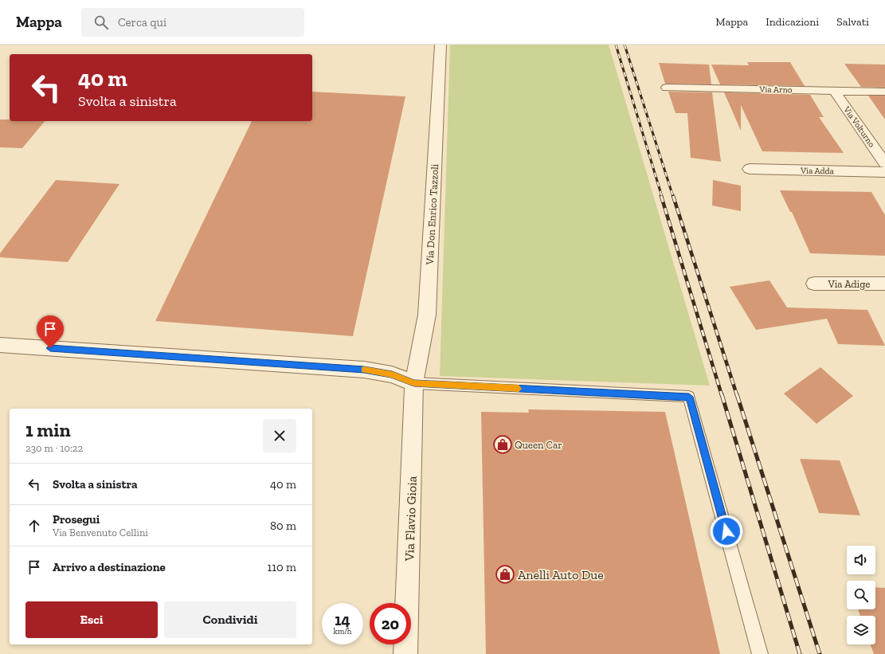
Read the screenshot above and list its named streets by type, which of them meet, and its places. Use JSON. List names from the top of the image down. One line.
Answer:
{"streets":{"street":["Via Arno","Via Volturno","Via Adda","Via Don Enrico Tazzoli","Via Adige","Via Flavio Gioia"]},"crossings":[["Via Arno","Via Volturno"],["Via Don Enrico Tazzoli","Via Flavio Gioia"]],"places":{"shop":["Queen Car","Anelli Auto Due"]},"page":{"header":"Mappa","search":"Cerca qui","nav":["Mappa","Indicazioni","Salvati"],"turn":["40 m","Svolta a sinistra"],"heading":["1 min","230 m · 10:22"],"list":[{"name":"Svolta a sinistra","value":"40 m"},{"name":"Prosegui","note":"Via Benvenuto Cellini","value":"80 m"},{"name":"Arrivo a destinazione","value":"110 m"}],"buttons":["Esci","Condividi"],"speed":"14 km/h","limit":"20"}}
